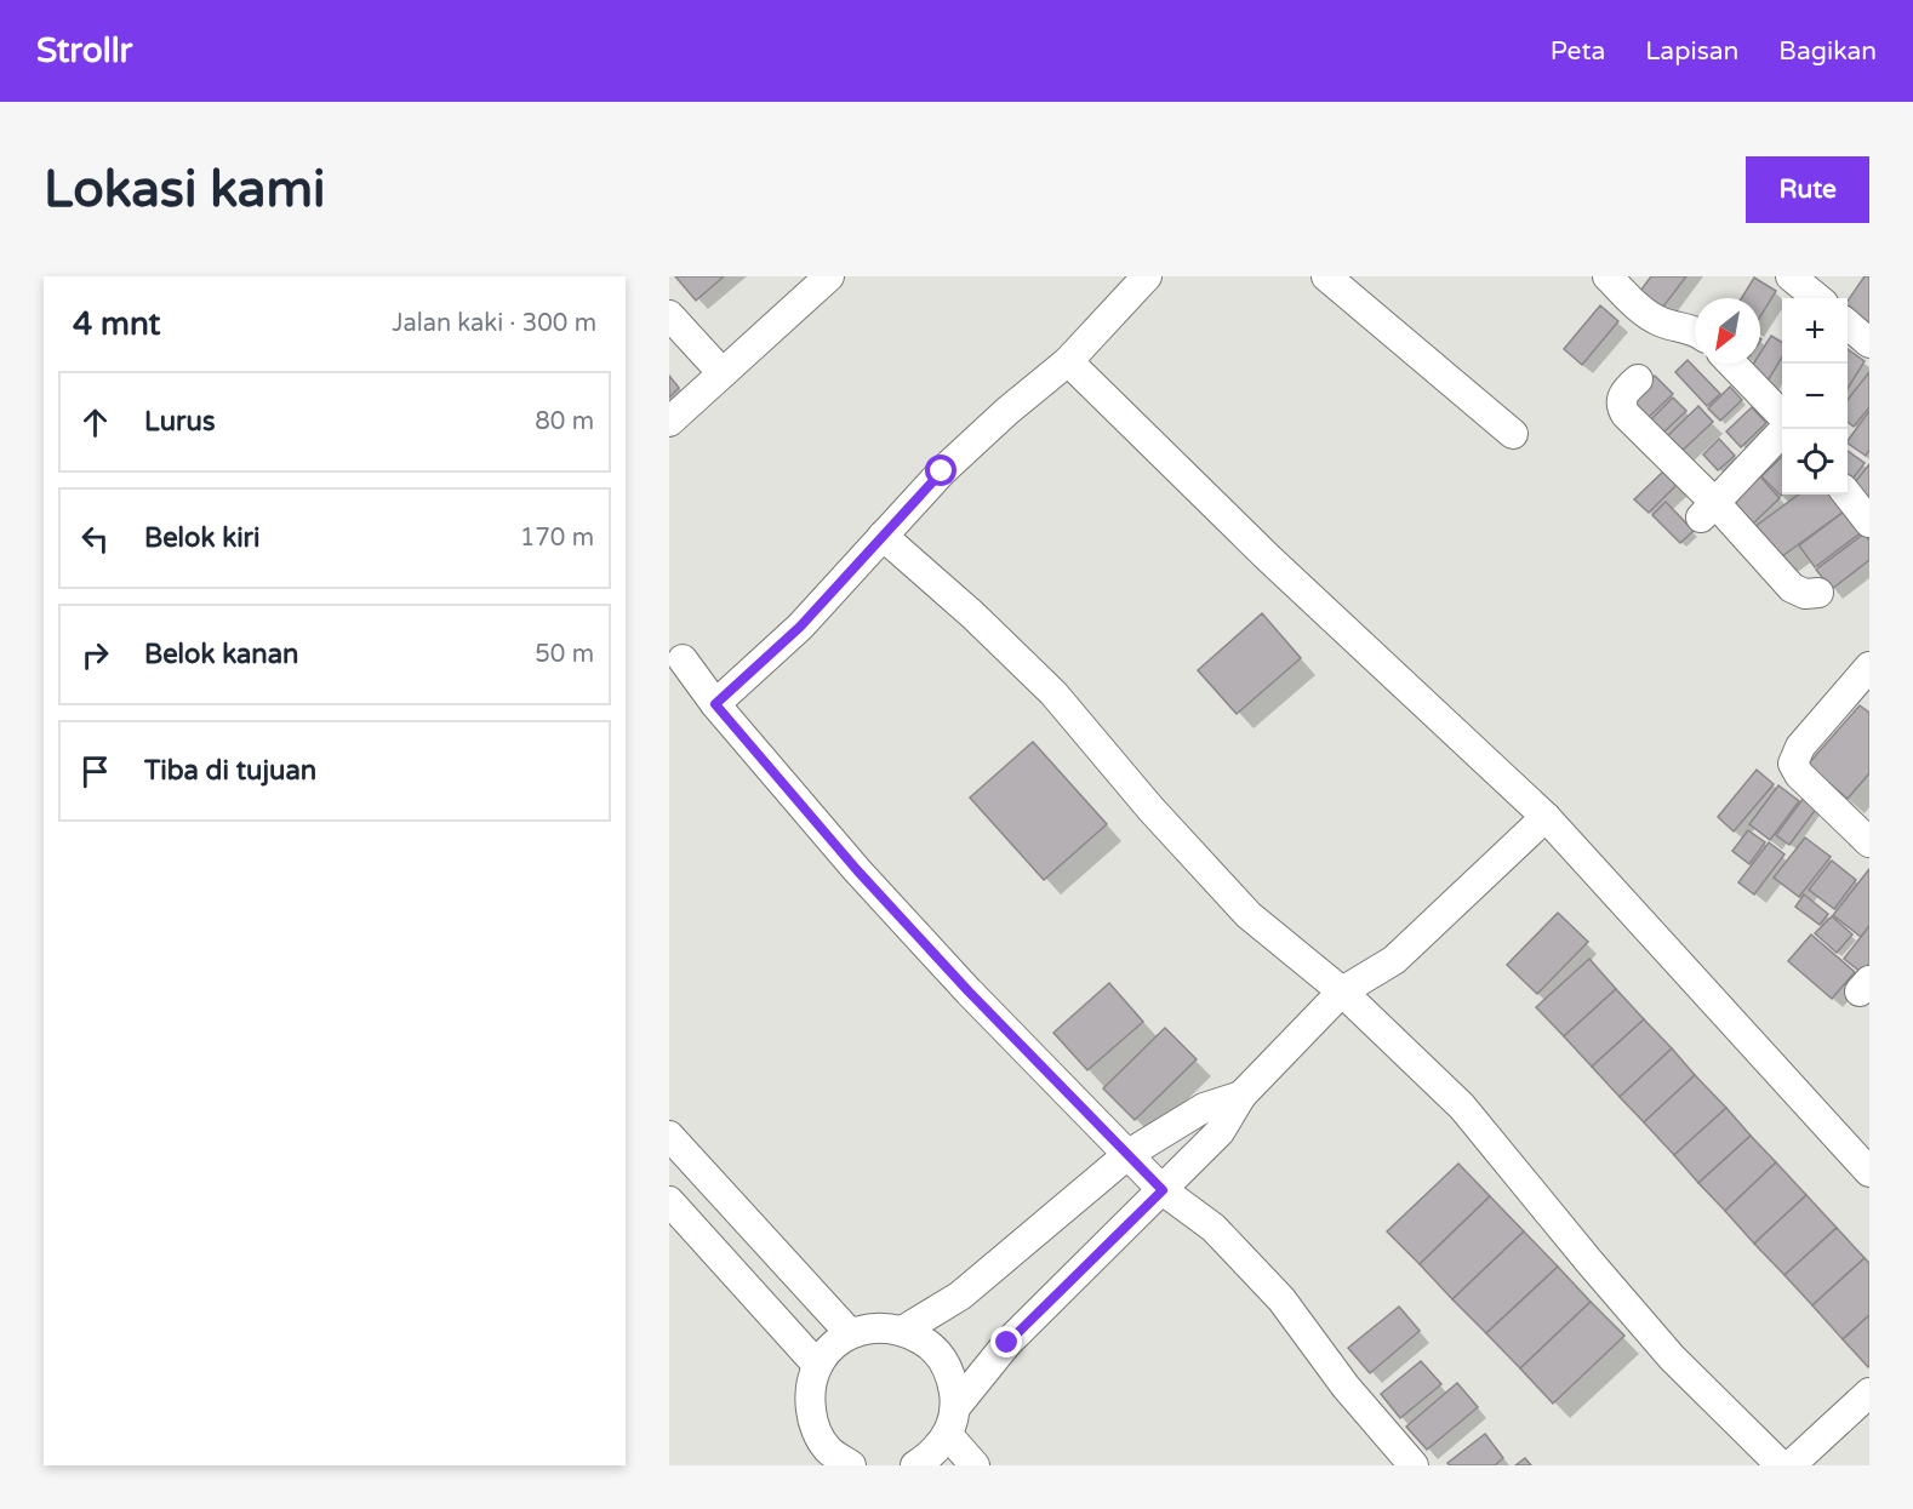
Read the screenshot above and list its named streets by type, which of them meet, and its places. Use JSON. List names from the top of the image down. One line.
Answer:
{"north":"bottom left","page":{"header":"Strollr","nav":["Peta","Lapisan","Bagikan"],"buttons":"Rute","title":"Lokasi kami","heading":["4 mnt","Jalan kaki · 300 m"],"map_buttons":["+","−"],"list":[["Lurus","80 m"],["Belok kiri","170 m"],["Belok kanan","50 m"],"Tiba di tujuan"]}}
